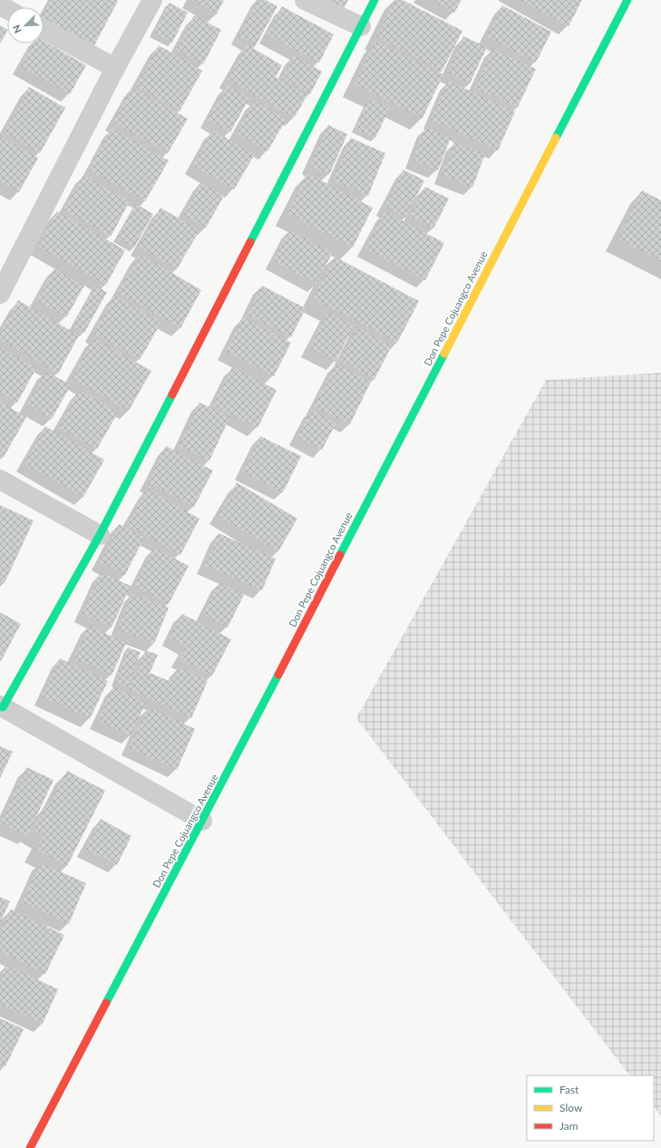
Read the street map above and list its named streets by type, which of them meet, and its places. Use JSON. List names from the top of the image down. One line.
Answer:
{"streets":{"street":["Don Pepe Cojuangco Avenue"]},"legend":["Fast","Slow","Jam"],"north":"bottom left"}
